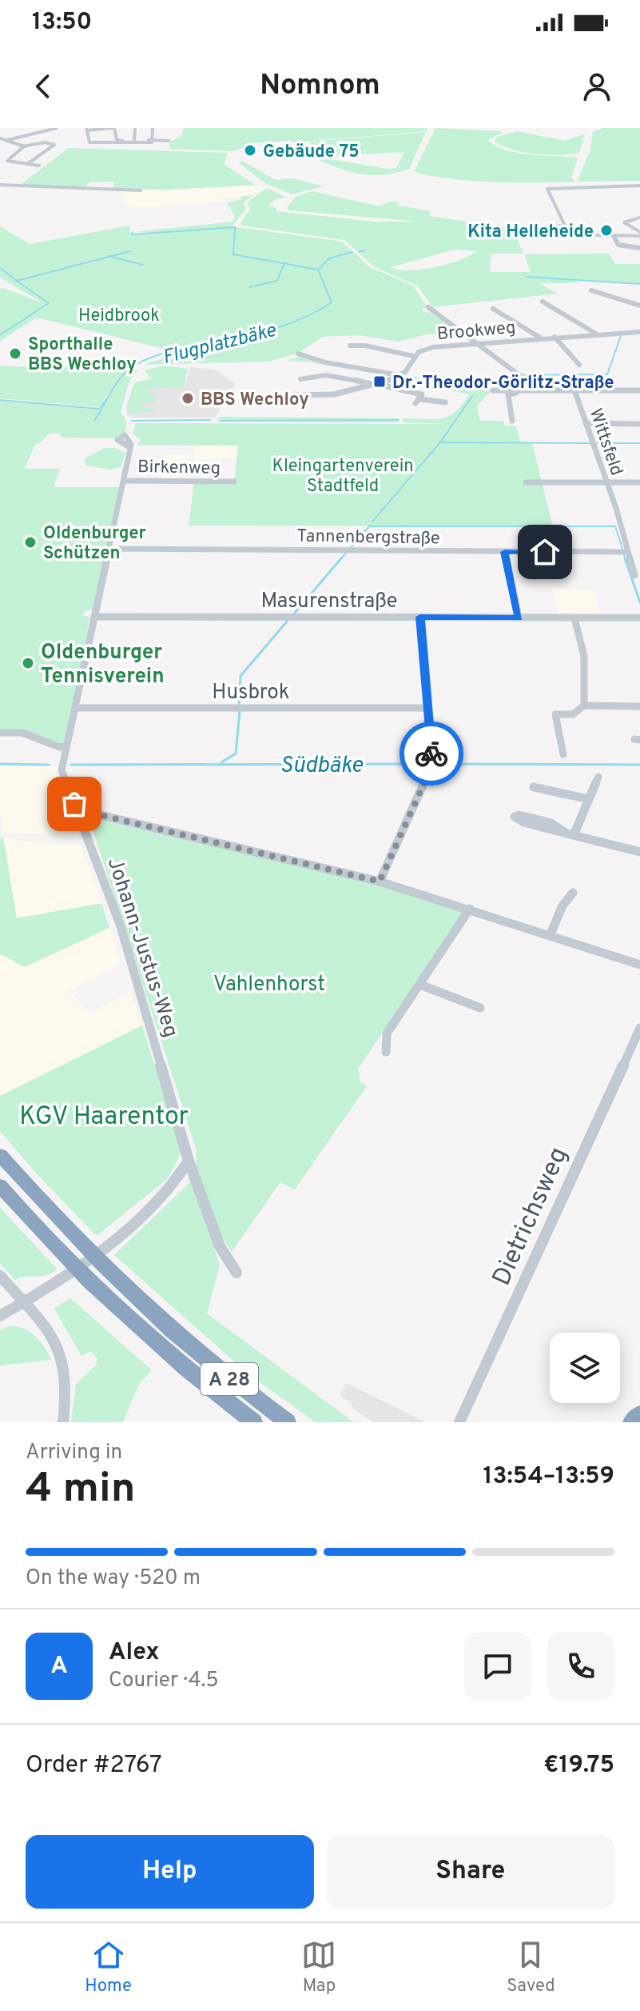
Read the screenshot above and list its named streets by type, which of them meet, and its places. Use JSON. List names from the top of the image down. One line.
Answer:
{"streets":{"highway":["A 28"],"street":["Brookweg","Wittsfeld","Birkenweg","Tannenbergstraße","Masurenstraße","Husbrok","Johann-Justus-Weg","Dietrichsweg"]},"crossings":[["Wittsfeld","Tannenbergstraße"],["Birkenweg","Johann-Justus-Weg"],["Tannenbergstraße","Johann-Justus-Weg"],["Masurenstraße","Johann-Justus-Weg"],["Husbrok","Johann-Justus-Weg"]],"water":["Flugplatzbäke","Südbäke"],"parks":["Heidbrook","Kleingartenverein Stadtfeld","Vahlenhorst","KGV Haarentor"],"places":{"other":["Gebäude 75","Kita Helleheide","Sporthalle BBS Wechloy","BBS Wechloy","Oldenburger Schützen","Oldenburger Tennisverein"],"transit":["Dr.-Theodor-Görlitz-Straße"]},"page":{"status":"13:50","header":"Nomnom","heading":["4 min","Arriving in","13:54–13:59"],"panel":["Alex","Courier · 4.5","Order #2767","€19.75"],"bar":"On the way · 520 m","round":"A","buttons":["Help","Share"],"tabs":["Home","Map","Saved"]}}
